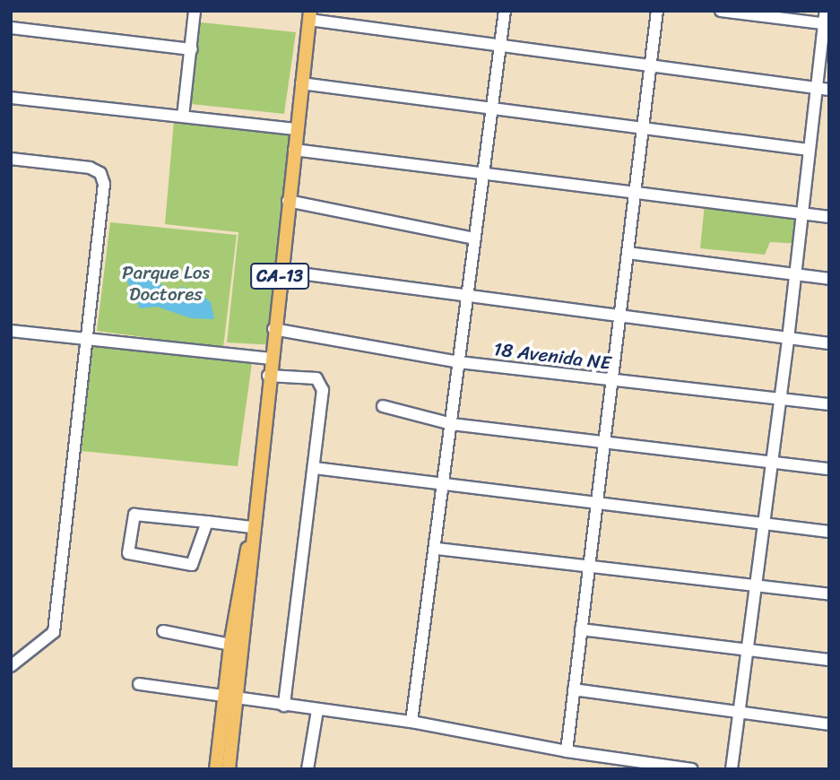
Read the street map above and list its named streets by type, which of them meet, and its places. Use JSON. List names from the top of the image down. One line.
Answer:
{"streets":{"main road":["CA-13"],"street":["18 Avenida NE"]},"crossings":[["CA-13","18 Avenida NE"]],"parks":["Parque Los Doctores"]}
